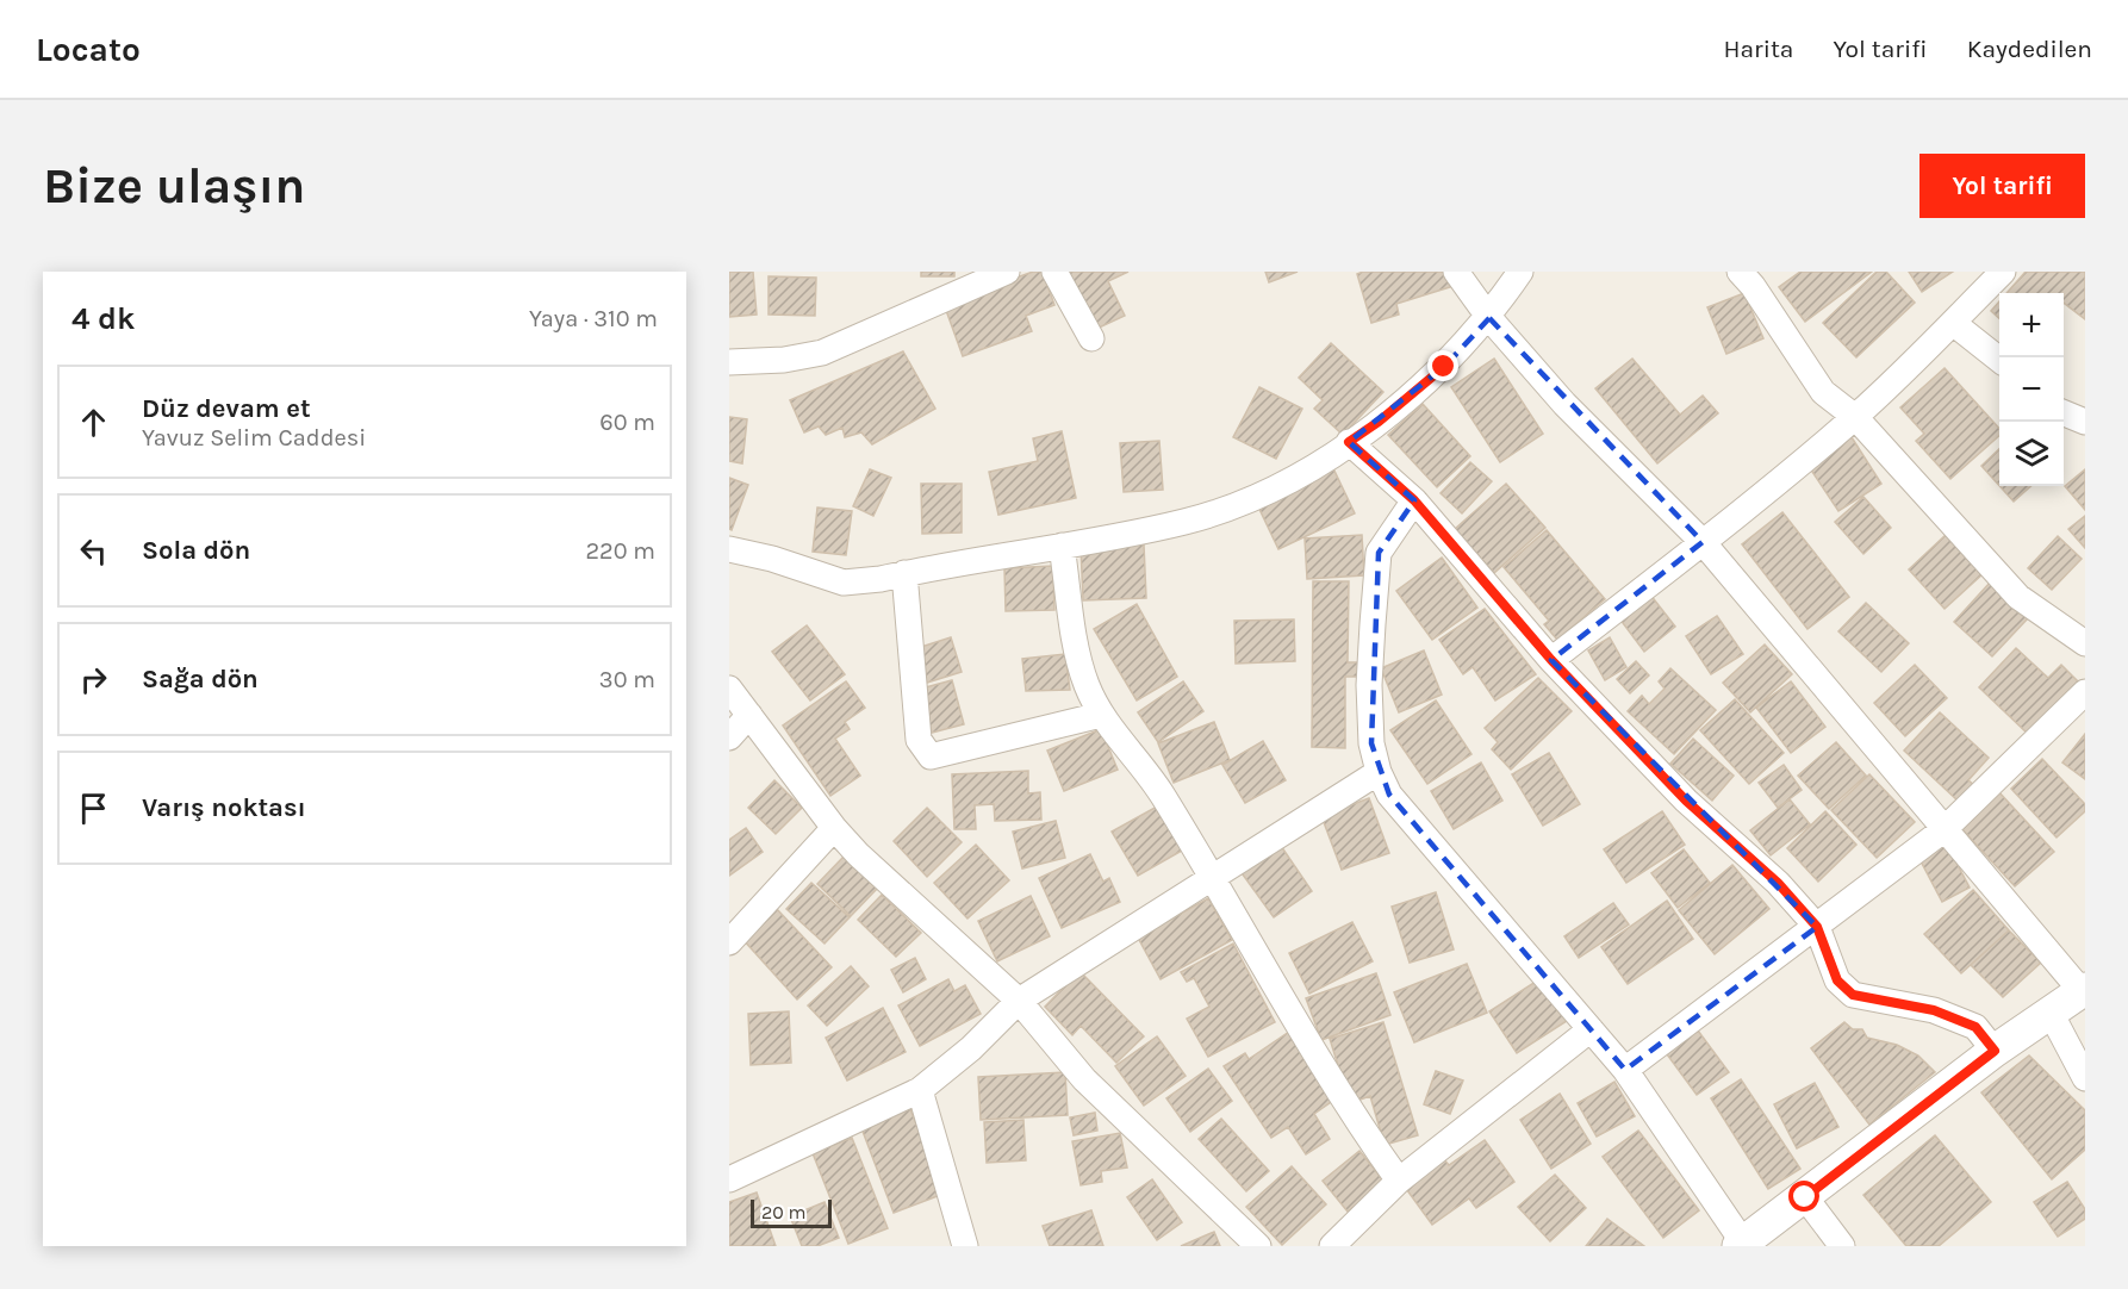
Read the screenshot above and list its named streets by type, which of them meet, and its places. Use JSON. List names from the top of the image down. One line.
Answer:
{"scale_bar":"20 m","page":{"header":"Locato","nav":["Harita","Yol tarifi","Kaydedilen"],"buttons":"Yol tarifi","title":"Bize ulaşın","heading":["4 dk","Yaya · 310 m"],"map_buttons":["+","−"],"list":[["Düz devam et","Yavuz Selim Caddesi","60 m"],["Sola dön","220 m"],["Sağa dön","30 m"],"Varış noktası"],"scale":"20 m"}}
